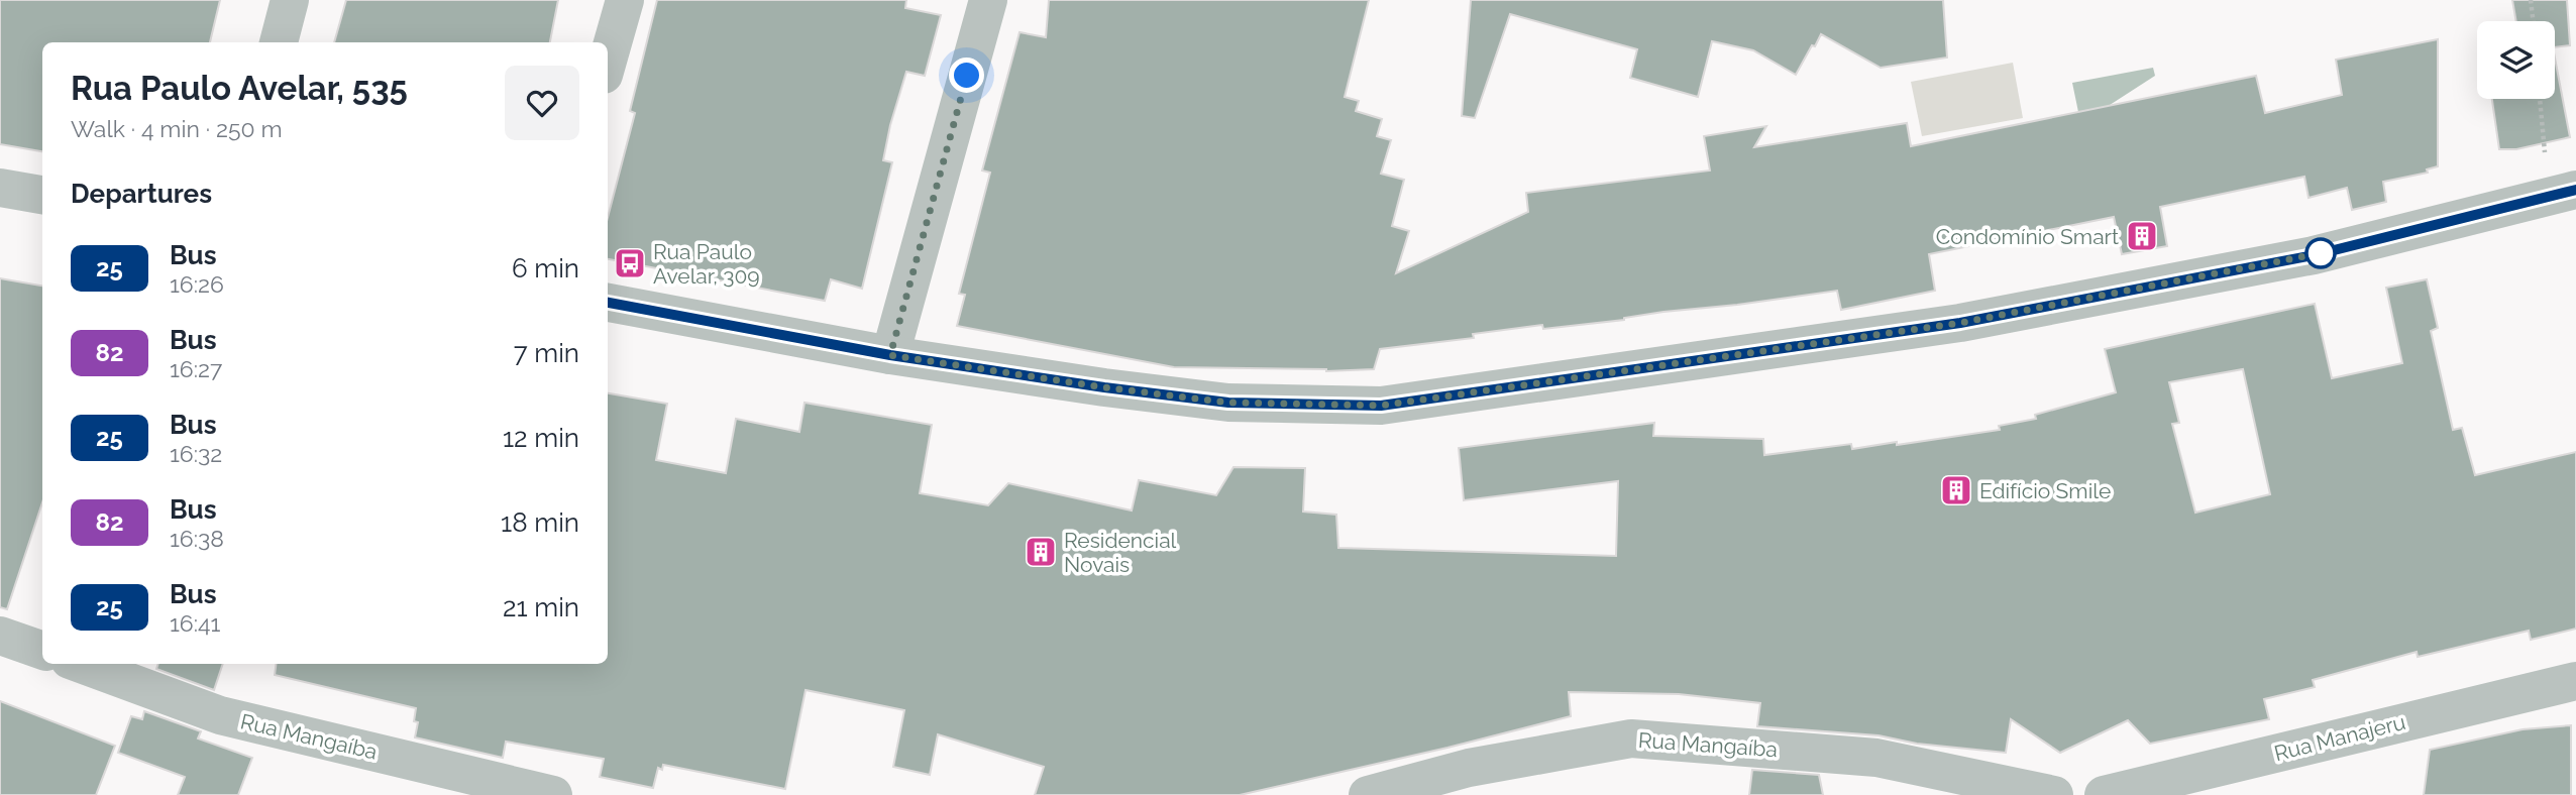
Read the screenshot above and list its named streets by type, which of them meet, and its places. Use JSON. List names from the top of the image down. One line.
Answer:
{"streets":{"street":["Rua Mangaíba","Rua Manajeru"]},"places":{"building":["Condomínio Smart","Edifício Smile","Residencial Novais"],"bus stop":["Rua Paulo Avelar, 309"]},"lines":["bus line 25"],"page":{"heading":[["Rua Paulo Avelar, 535","Walk · 4 min · 250 m"],"Departures"],"list":[{"mark":"25","name":"Bus","note":"16:26","value":"6 min"},{"mark":"82","name":"Bus","note":"16:27","value":"7 min"},{"mark":"25","name":"Bus","note":"16:32","value":"12 min"},{"mark":"82","name":"Bus","note":"16:38","value":"18 min"},{"mark":"25","name":"Bus","note":"16:41","value":"21 min"}]}}
